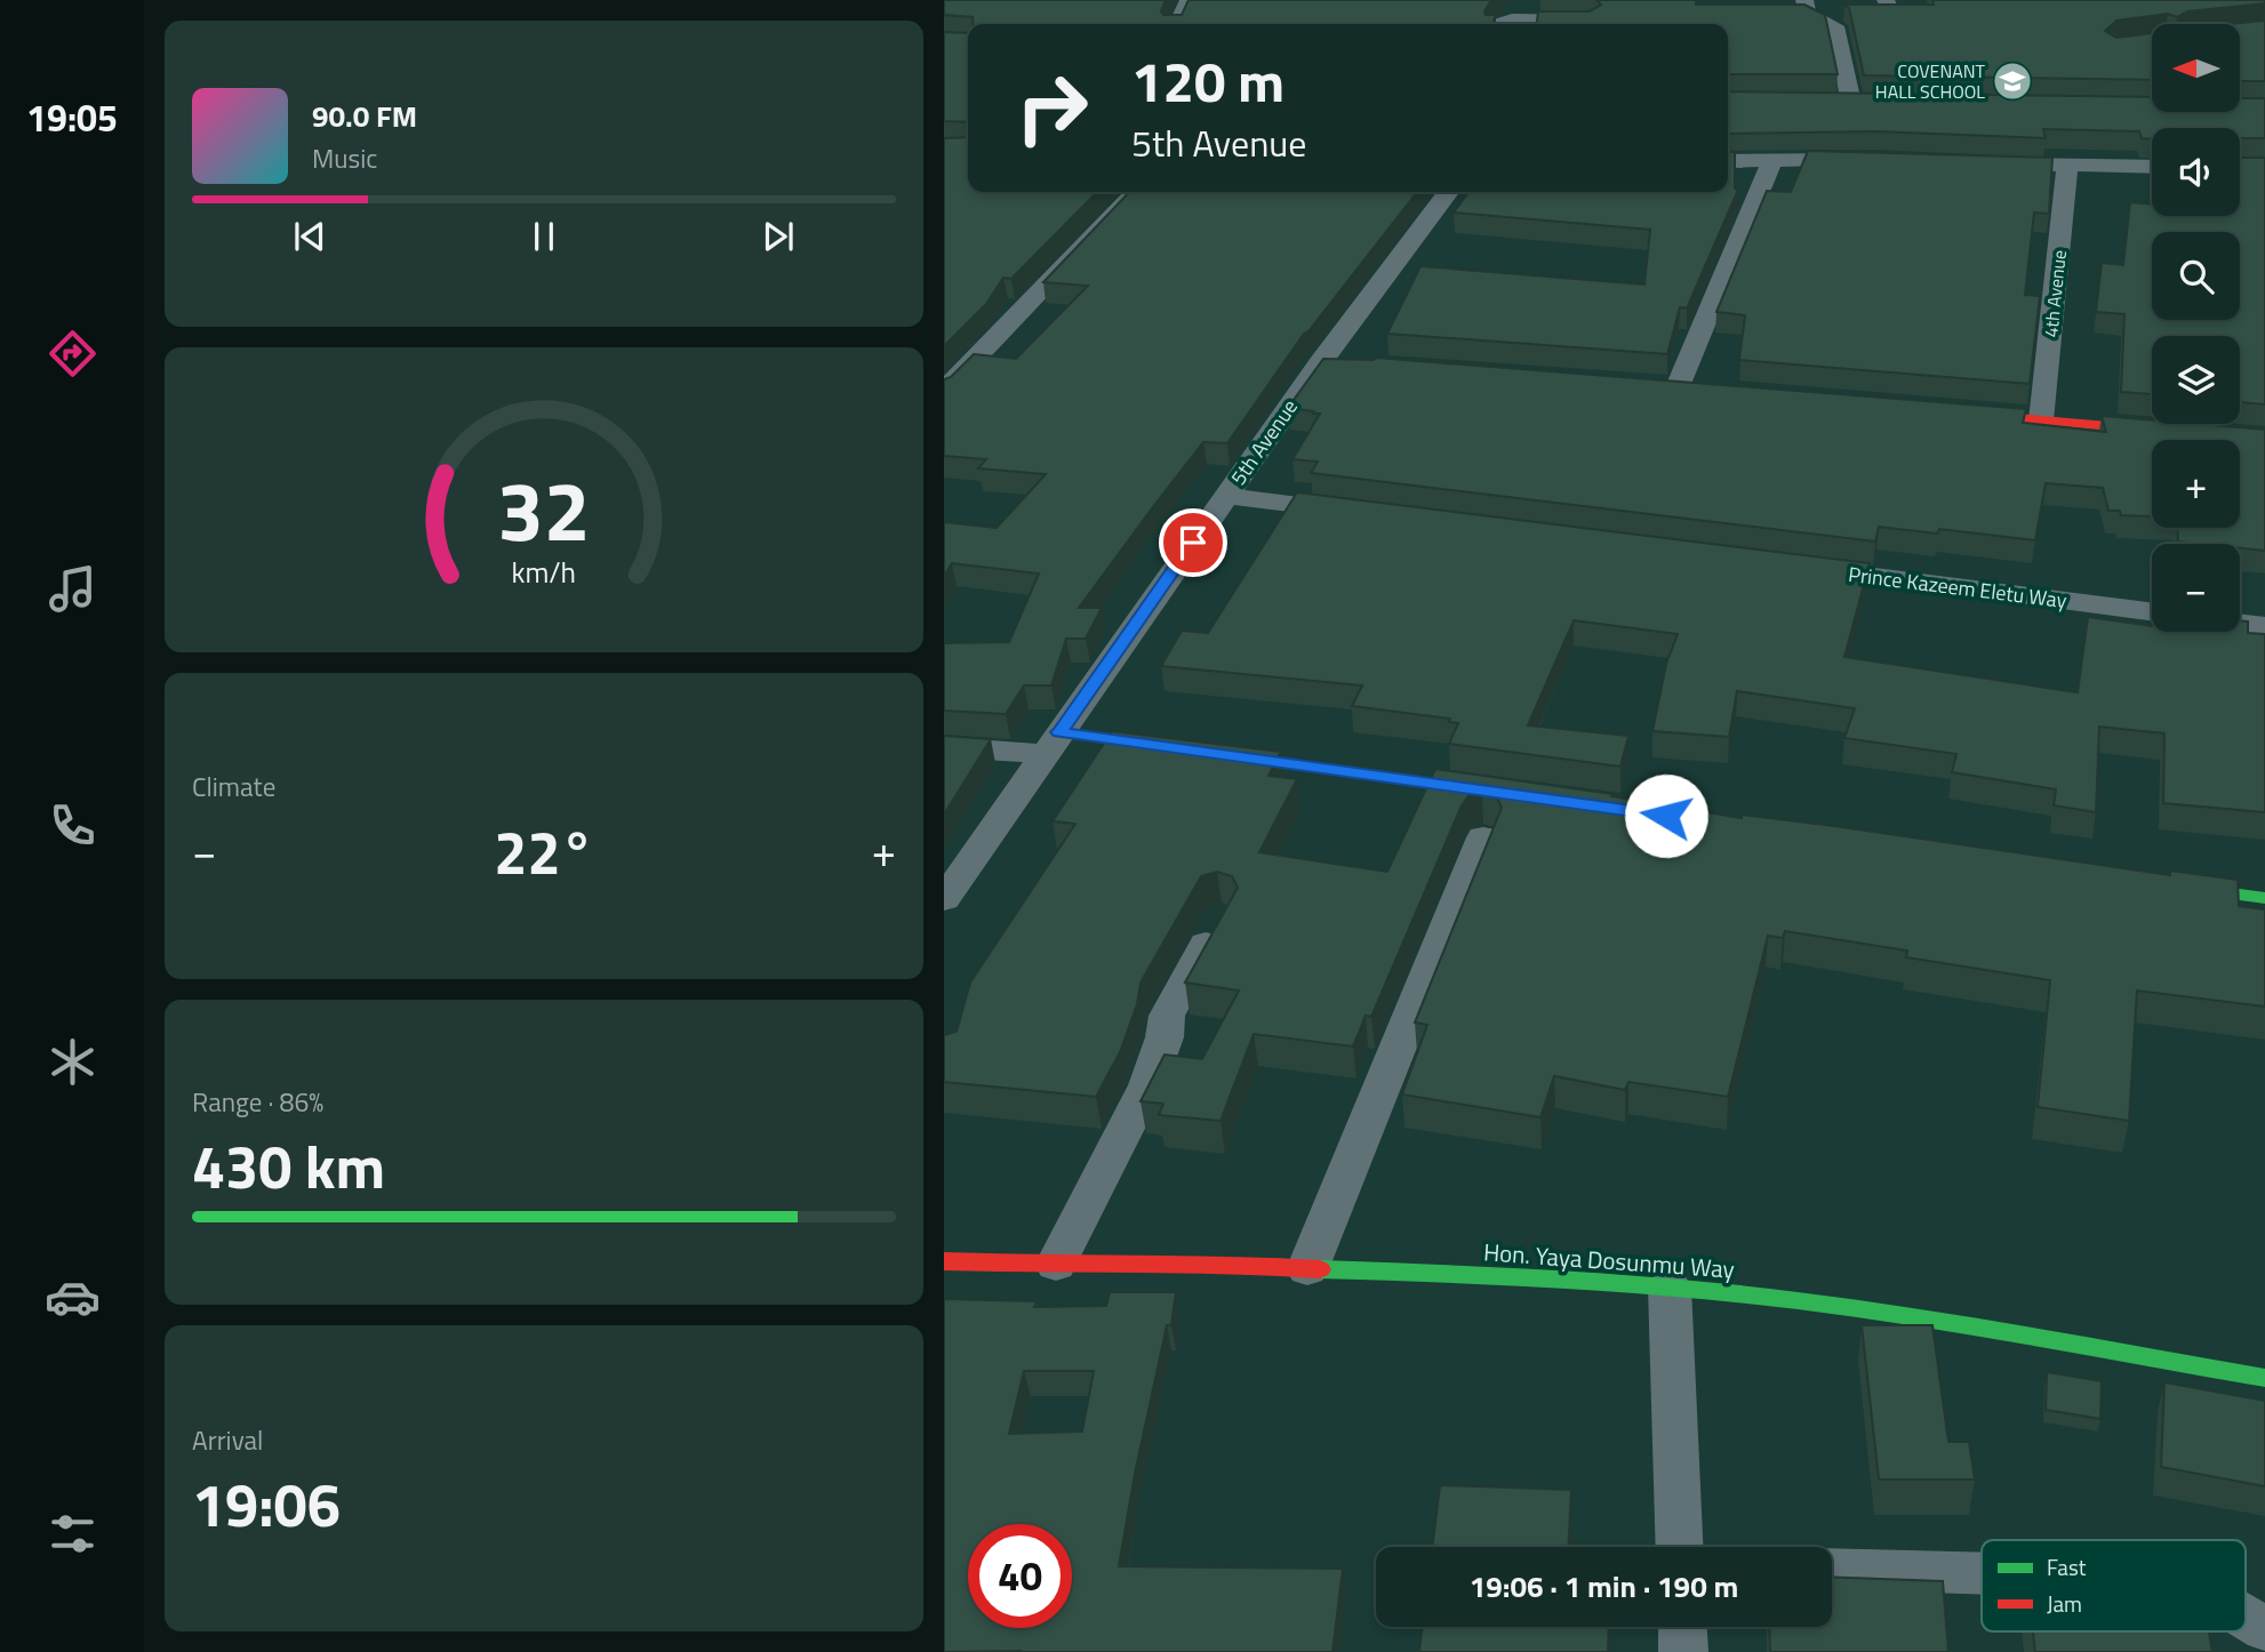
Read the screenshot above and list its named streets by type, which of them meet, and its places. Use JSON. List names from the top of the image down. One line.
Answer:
{"streets":{"main road":["Hon. Yaya Dosunmu Way"],"street":["4th Avenue","5th Avenue","Prince Kazeem Eletu Way"]},"places":{"school or university":["COVENANT HALL SCHOOL"]},"legend":["Fast","Jam"],"north":"left","page":{"tabs":"19:05","map_buttons":["+","−"],"turn":["120 m","5th Avenue"],"song":["90.0 FM","Music"],"tile":["Climate",["Range · 86%","430 km"],["Arrival","19:06"]],"heat":["−","22°","+"],"limit":"40","trip":"19:06 · 1 min · 190 m","gauge":["32","km/h"]}}
